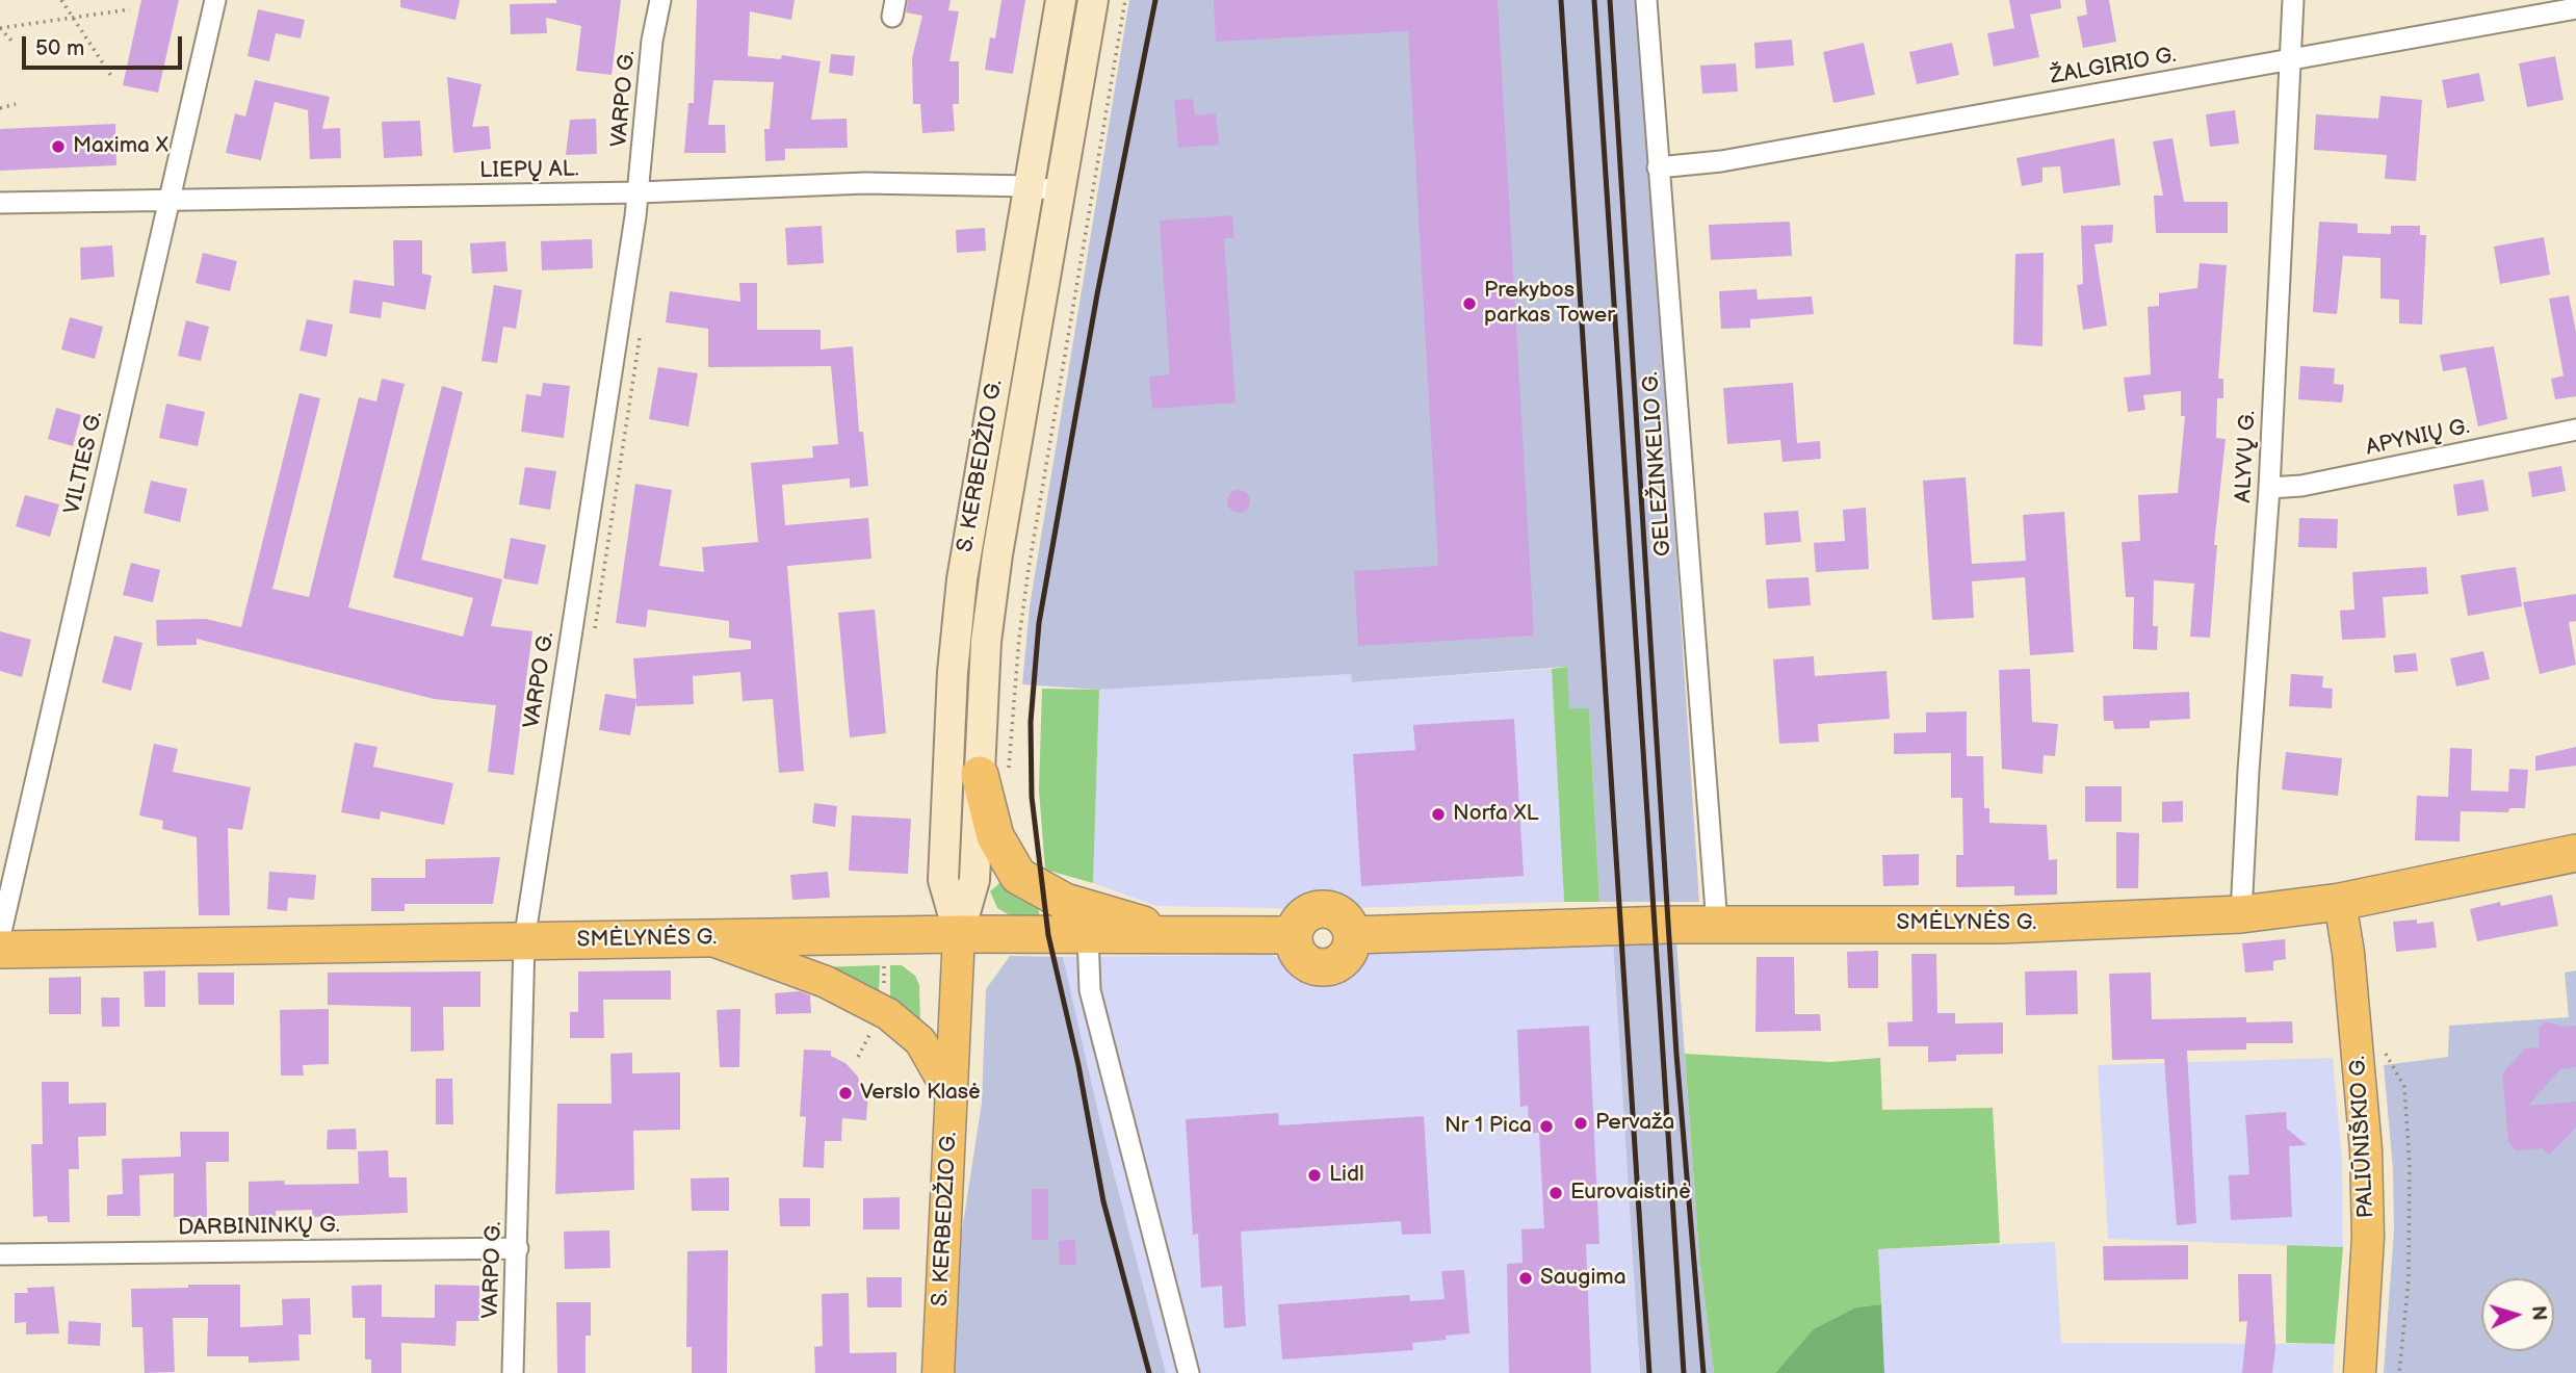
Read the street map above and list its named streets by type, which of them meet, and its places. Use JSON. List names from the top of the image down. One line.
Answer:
{"streets":{"highway":["SMĖLYNĖS G."],"main road":["S. KERBEDŽIO G.","PALIŪNIŠKIO G."],"street":["ŽALGIRIO G.","VARPO G.","LIEPŲ AL.","APYNIŲ G.","ALYVŲ G.","VILTIES G.","GELEŽINKELIO G.","DARBININKŲ G."]},"crossings":[["ŽALGIRIO G.","ALYVŲ G."],["ŽALGIRIO G.","GELEŽINKELIO G."],["VARPO G.","LIEPŲ AL."],["VARPO G.","SMĖLYNĖS G."],["VARPO G.","DARBININKŲ G."],["LIEPŲ AL.","VILTIES G."],["LIEPŲ AL.","S. KERBEDŽIO G."],["APYNIŲ G.","ALYVŲ G."],["ALYVŲ G.","SMĖLYNĖS G."],["GELEŽINKELIO G.","SMĖLYNĖS G."],["S. KERBEDŽIO G.","SMĖLYNĖS G."],["SMĖLYNĖS G.","PALIŪNIŠKIO G."]],"places":["Maxima X","Prekybos parkas Tower","Norfa XL","Verslo Klasė","Pervaža","Nr 1 Pica","Lidl","Eurovaistinė","Saugima"],"scale_bar":"50 m","north":"right"}
